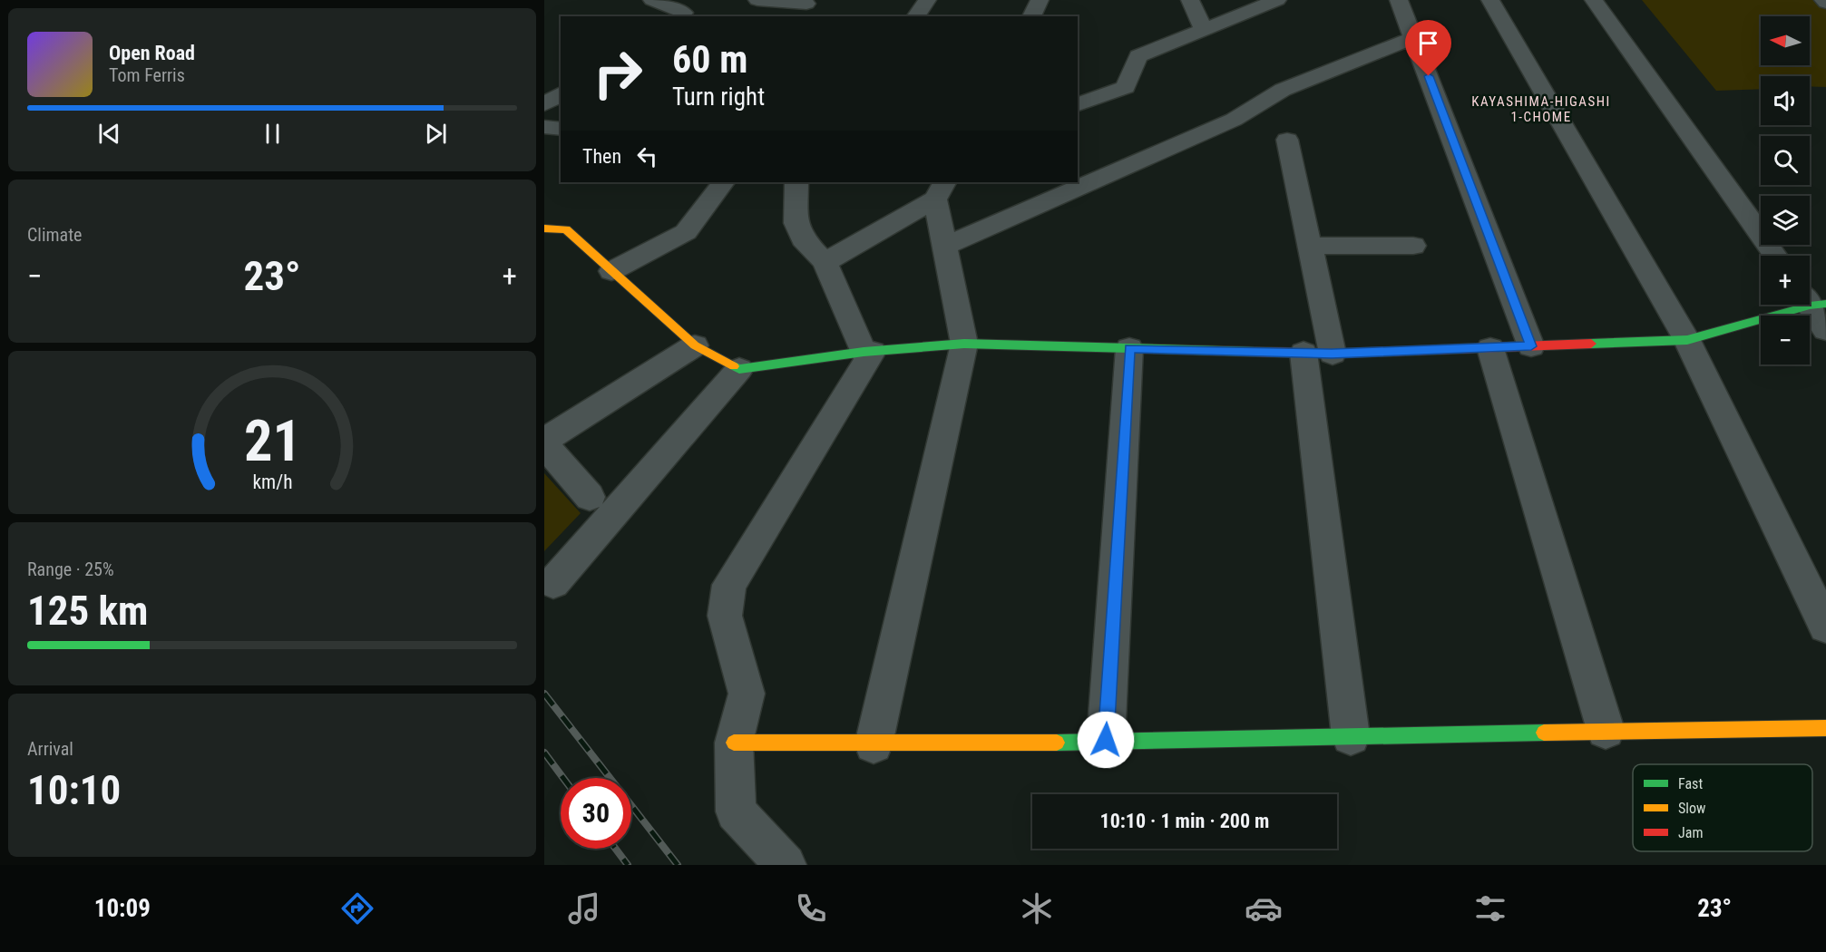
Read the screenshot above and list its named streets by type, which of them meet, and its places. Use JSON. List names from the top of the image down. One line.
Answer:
{"districts":["KAYASHIMA-HIGASHI 1-CHOME"],"legend":["Fast","Slow","Jam"],"north":"left","page":{"map_buttons":["+","−"],"turn":["60 m","Turn right"],"song":["Open Road","Tom Ferris"],"then":"Then","tile":["Climate",["Range · 25%","125 km"],["Arrival","10:10"]],"heat":["−","23°","+"],"limit":"30","trip":"10:10 · 1 min · 200 m","tabs":["10:09","23°"],"gauge":["21","km/h"]}}
